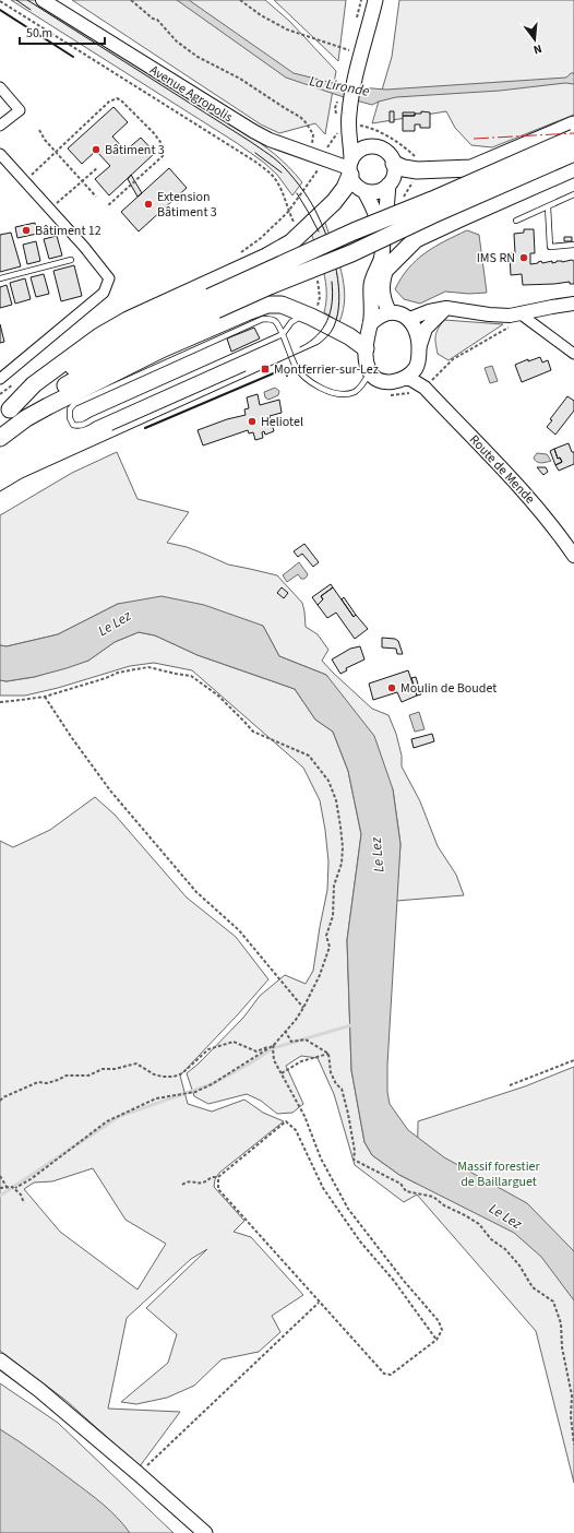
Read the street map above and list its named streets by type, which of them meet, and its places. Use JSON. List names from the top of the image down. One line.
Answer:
{"streets":{"street":["Avenue Agropolis","Route de Mende"]},"water":["La Lironde","Le Lez"],"parks":["Massif forestier de Baillarguet"],"places":{"other":["Bâtiment 3","Extension Bâtiment 3","Bâtiment 12","IMS RN","Heliotel","Moulin de Boudet"],"transit":["Montferrier-sur-Lez"]},"scale_bar":"50 m","north":"bottom"}
